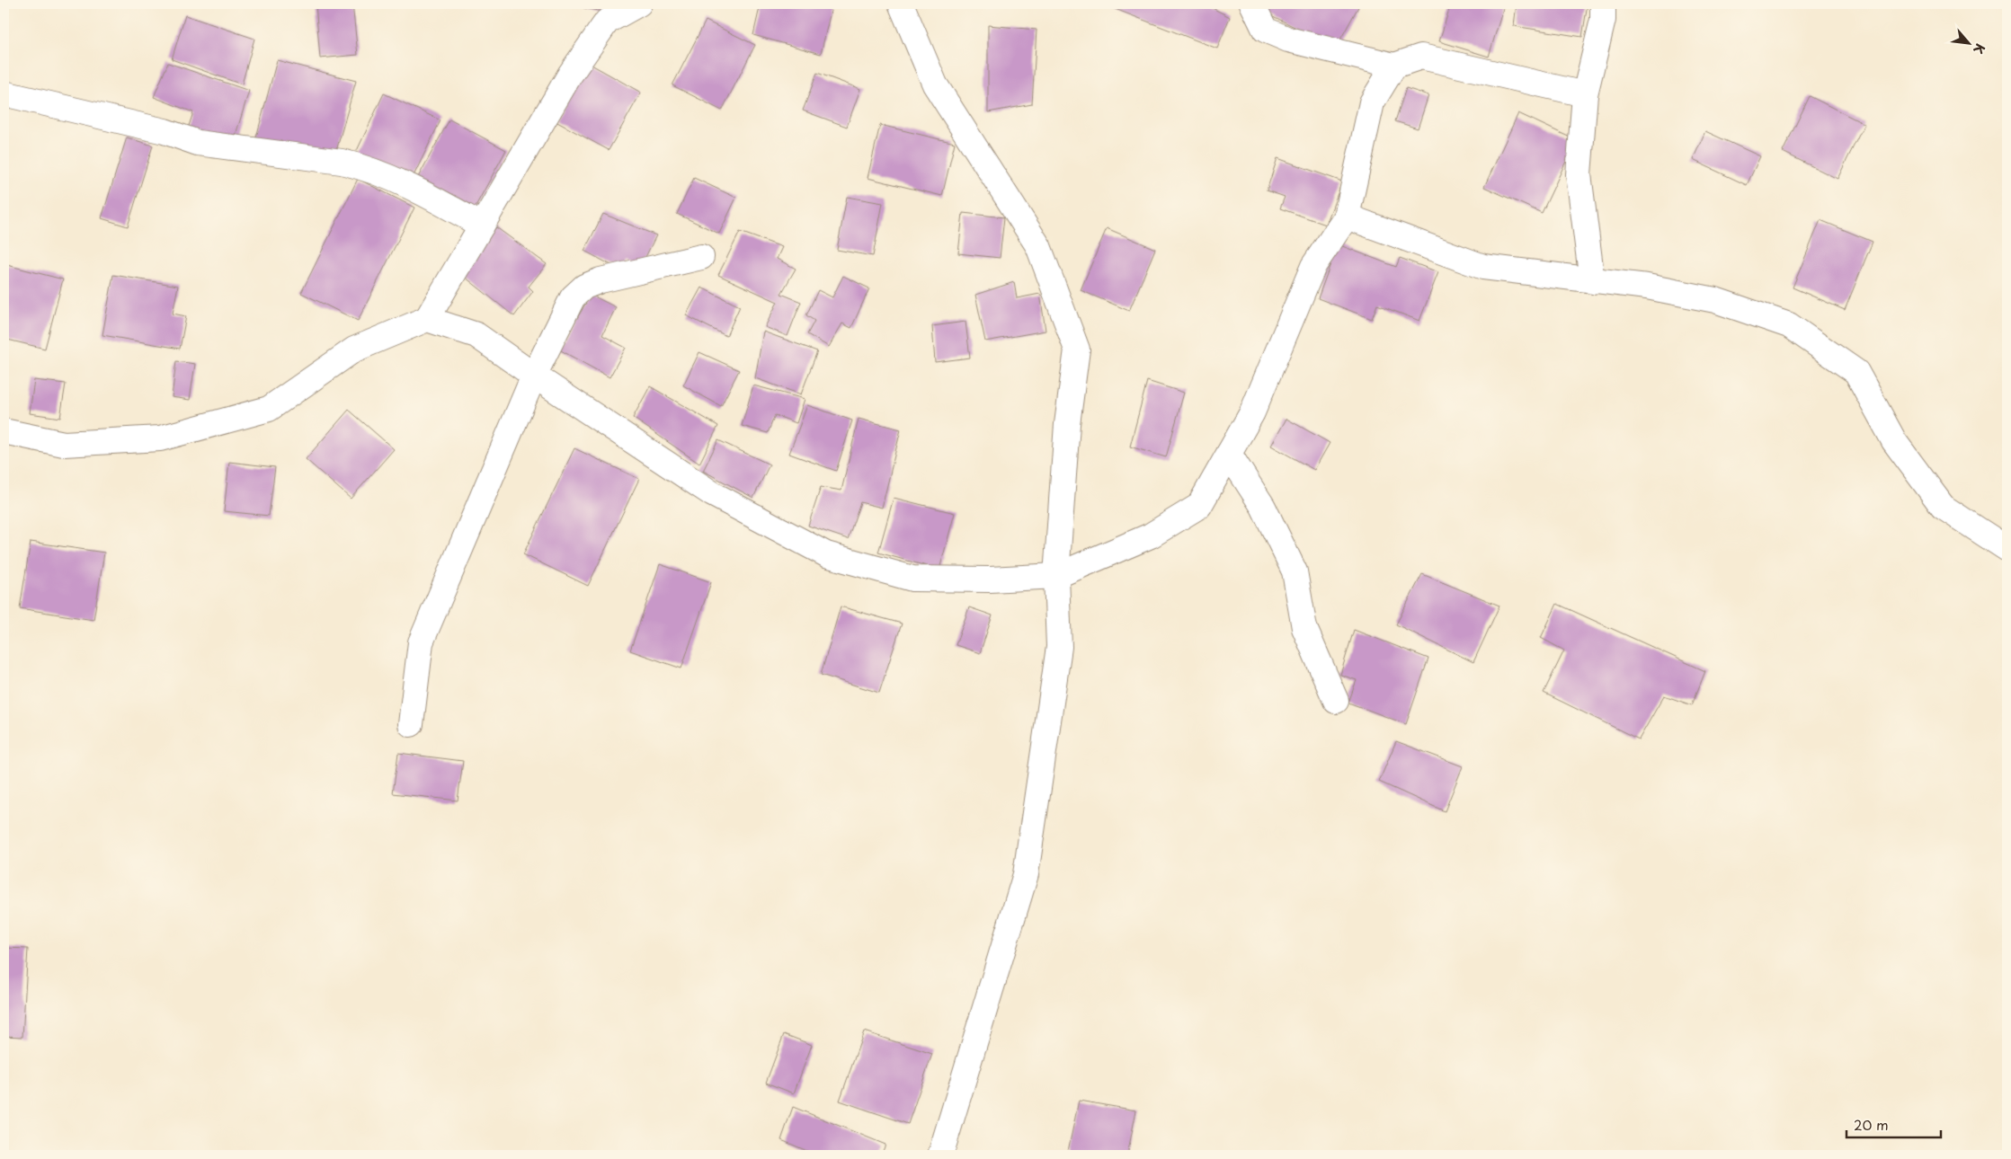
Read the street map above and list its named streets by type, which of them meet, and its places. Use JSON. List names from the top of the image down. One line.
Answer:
{"scale_bar":"20 m","north":"bottom right"}
